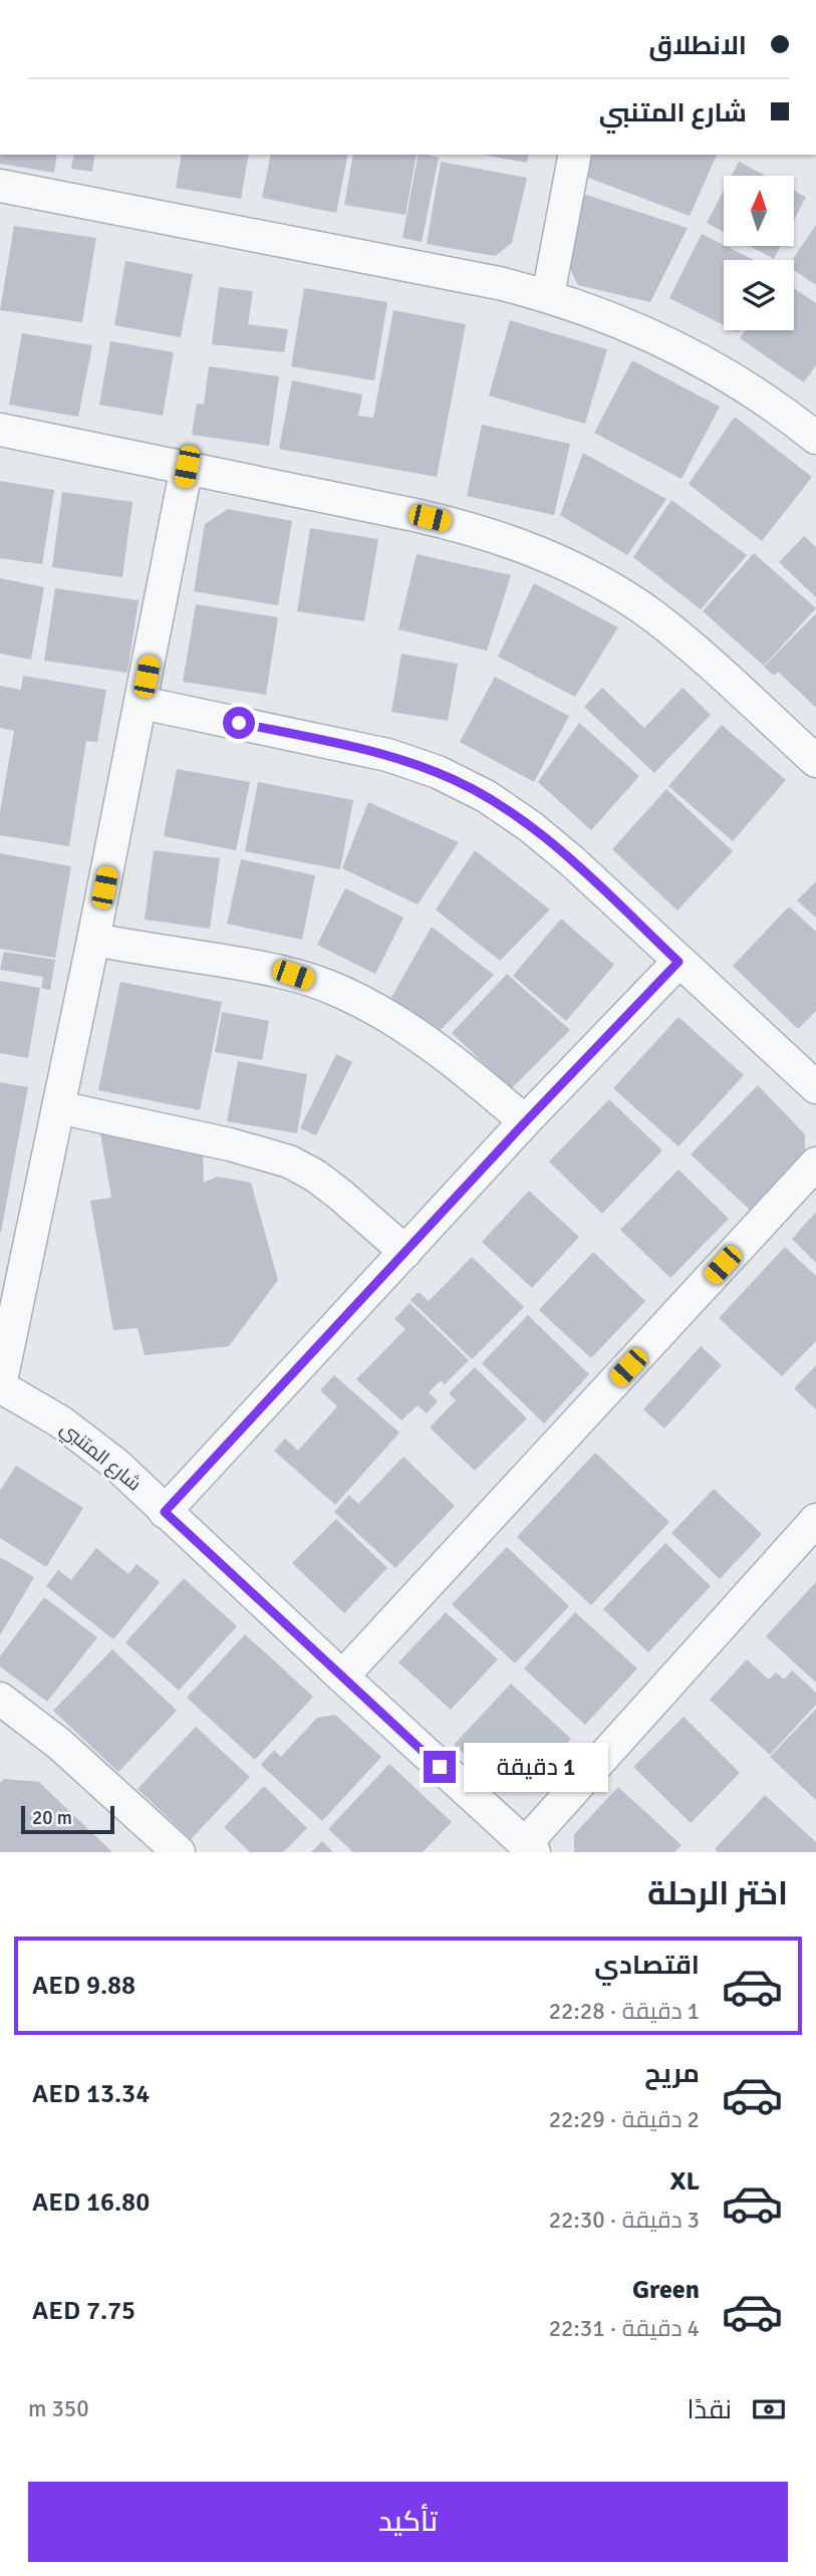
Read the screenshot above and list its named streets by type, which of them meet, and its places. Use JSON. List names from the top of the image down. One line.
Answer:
{"streets":{"street":["شارع المتنبي"]},"scale_bar":"20 m","north":"top","page":{"banner":["الانطلاق","شارع المتنبي"],"bubble":"1 دقيقة","scale":"20 m","heading":"اختر الرحلة","list":[{"name":"اقتصادي","note":"1 دقيقة · 22:28","value":"AED 9.88"},{"name":"مريح","note":"2 دقيقة · 22:29","value":"AED 13.34"},{"name":"XL","note":"3 دقيقة · 22:30","value":"AED 16.80"},{"name":"Green","note":"4 دقيقة · 22:31","value":"AED 7.75"}],"pay":["نقدًا","350 m"],"buttons":"تأكيد"}}
